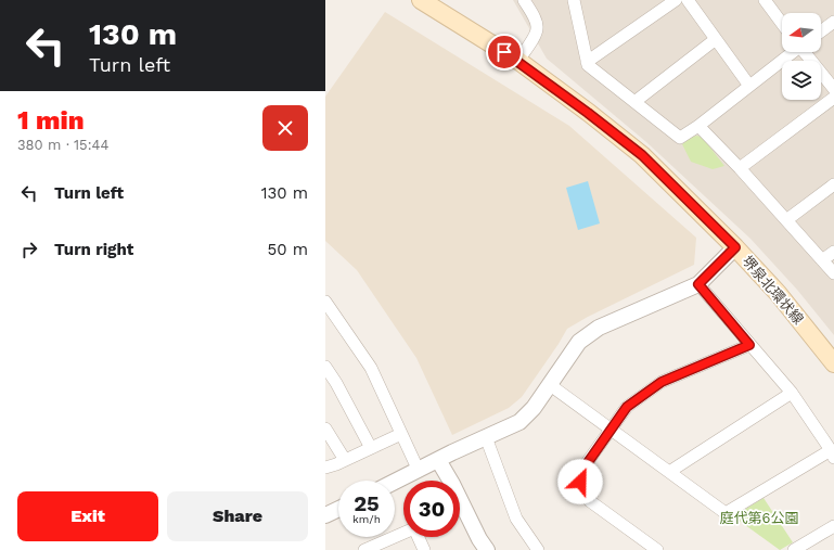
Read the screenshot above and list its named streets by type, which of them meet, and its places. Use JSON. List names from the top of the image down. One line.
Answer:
{"streets":{"main road":["堺泉北環状線"]},"parks":["庭代第6公園"],"north":"left","page":{"turn":["130 m","Turn left"],"heading":["1 min","380 m · 15:44"],"list":[{"name":"Turn left","value":"130 m"},{"name":"Turn right","value":"50 m"}],"speed":"25 km/h","limit":"30","buttons":["Exit","Share"]}}
